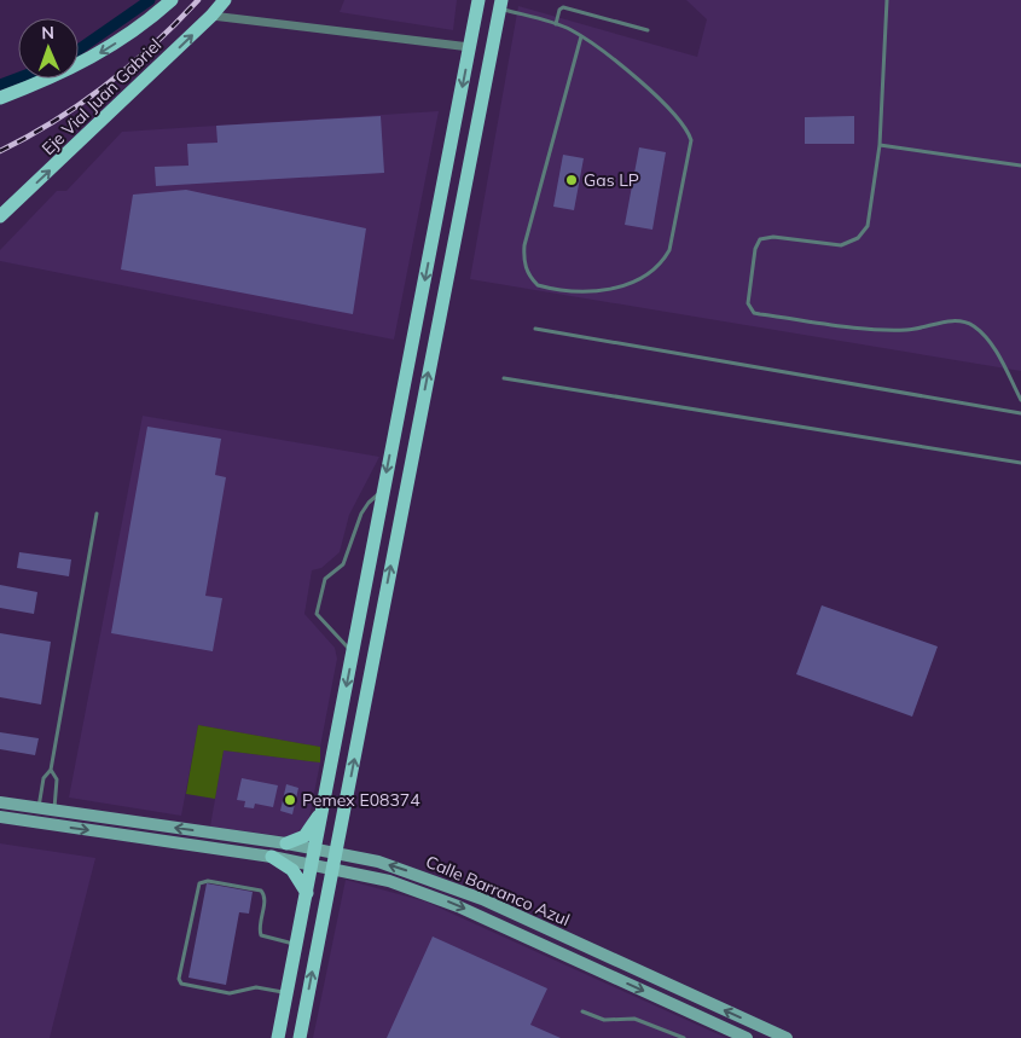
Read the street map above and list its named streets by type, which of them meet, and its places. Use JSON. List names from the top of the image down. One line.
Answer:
{"streets":{"main road":["Eje Vial Juan Gabriel","Calle Barranco Azul"]},"places":["Gas LP","Pemex E08374"],"north":"top"}
